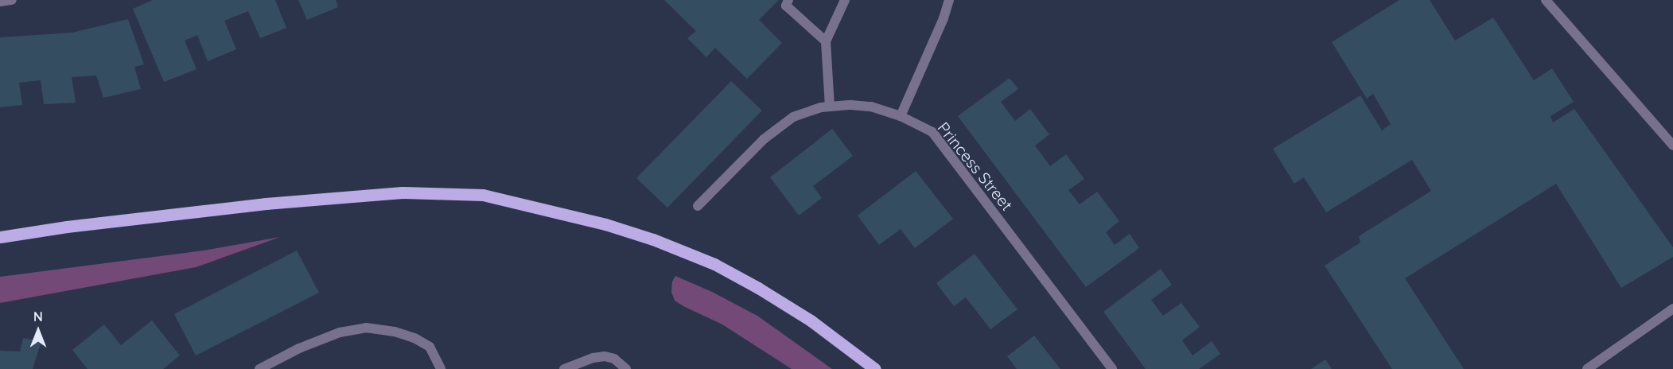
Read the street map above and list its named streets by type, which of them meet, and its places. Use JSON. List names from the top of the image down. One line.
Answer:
{"streets":{"street":["Princess Street"]},"north":"top"}
